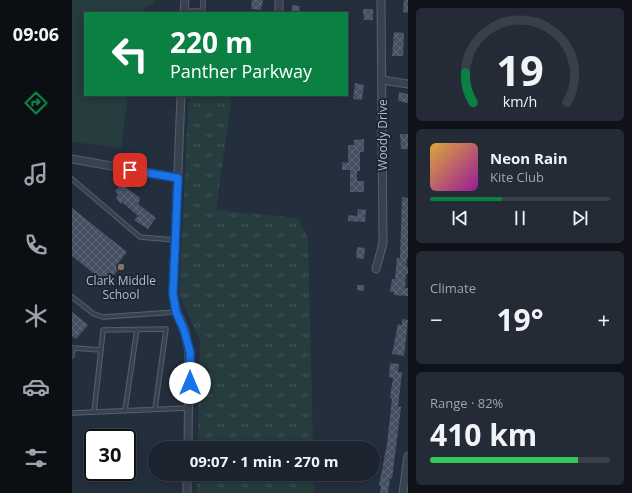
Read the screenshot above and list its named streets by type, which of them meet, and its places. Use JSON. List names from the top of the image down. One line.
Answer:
{"streets":{"street":["Woody Drive"]},"places":["Clark Middle School"],"page":{"tabs":"09:06","turn":["220 m","Panther Parkway"],"song":["Neon Rain","Kite Club"],"tile":["Climate",["Range · 82%","410 km"]],"heat":["−","19°","+"],"limit":"30","trip":"09:07 · 1 min · 270 m","gauge":["19","km/h"]}}
